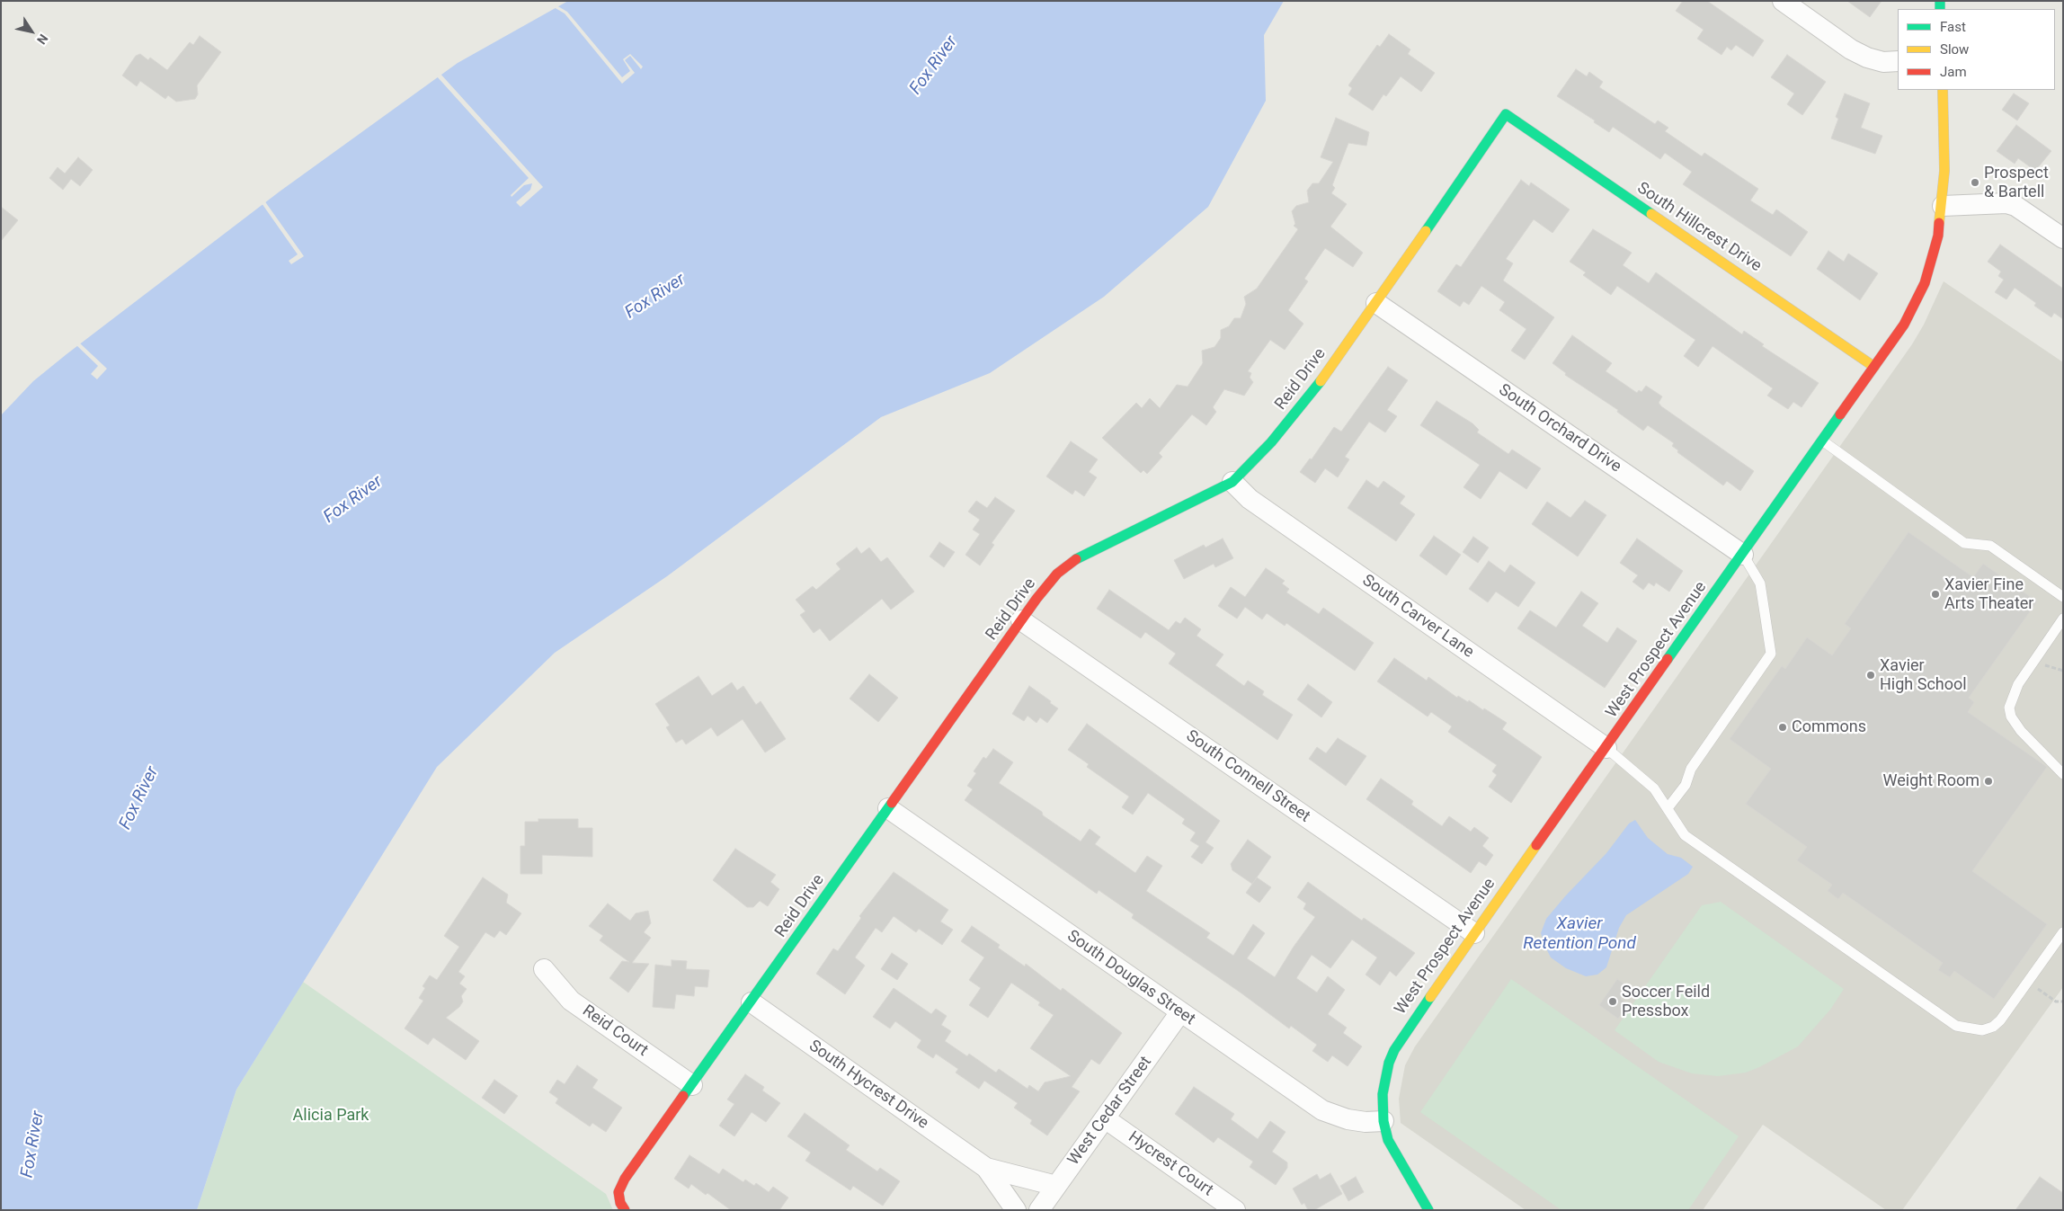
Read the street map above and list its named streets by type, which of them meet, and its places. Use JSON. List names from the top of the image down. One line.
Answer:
{"streets":{"street":["South Hillcrest Drive","Reid Drive","South Orchard Drive","South Carver Lane","West Prospect Avenue","South Connell Street","South Douglas Street","Reid Court","South Hycrest Drive","West Cedar Street","Hycrest Court"]},"crossings":[["South Hillcrest Drive","Reid Drive"],["South Hillcrest Drive","West Prospect Avenue"],["Reid Drive","South Orchard Drive"],["Reid Drive","South Carver Lane"],["Reid Drive","South Connell Street"],["Reid Drive","South Douglas Street"],["Reid Drive","Reid Court"],["Reid Drive","South Hycrest Drive"],["South Orchard Drive","West Prospect Avenue"],["South Carver Lane","West Prospect Avenue"],["West Prospect Avenue","South Connell Street"],["West Prospect Avenue","South Douglas Street"],["South Douglas Street","West Cedar Street"],["South Hycrest Drive","West Cedar Street"],["West Cedar Street","Hycrest Court"]],"water":["Fox River","Xavier Retention Pond"],"parks":["Alicia Park"],"places":["Prospect & Bartell","Xavier Fine Arts Theater","Xavier High School","Commons","Weight Room","Soccer Feild Pressbox"],"legend":["Fast","Slow","Jam"],"north":"bottom right"}
